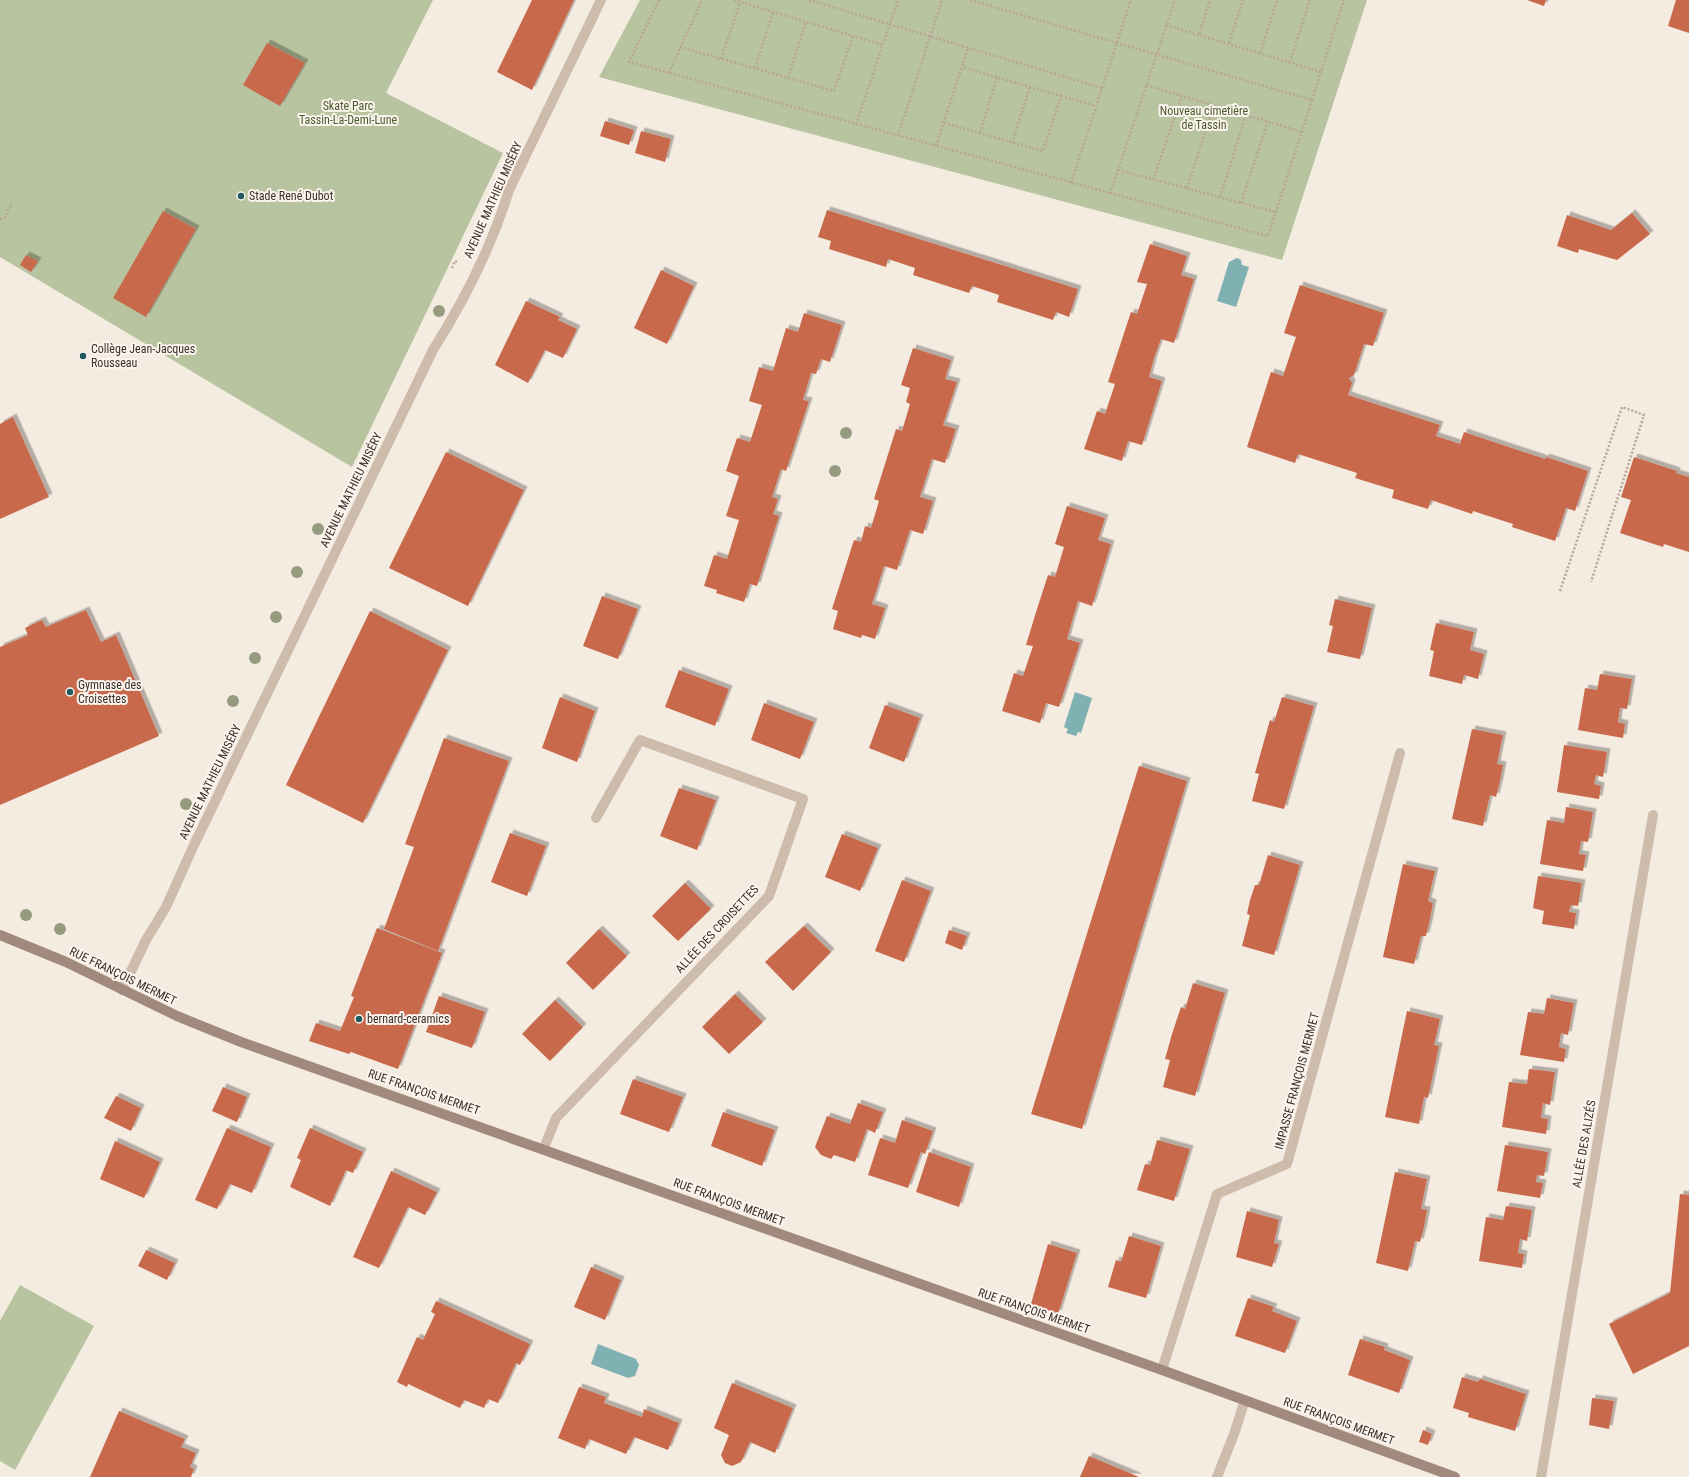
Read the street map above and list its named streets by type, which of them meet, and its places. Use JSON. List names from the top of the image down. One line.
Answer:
{"streets":{"main road":["RUE FRANÇOIS MERMET"],"street":["AVENUE MATHIEU MISÉRY","ALLÉE DES CROISETTES","IMPASSE FRANÇOIS MERMET","ALLÉE DES ALIZÉS"]},"crossings":[["AVENUE MATHIEU MISÉRY","RUE FRANÇOIS MERMET"],["ALLÉE DES CROISETTES","RUE FRANÇOIS MERMET"],["RUE FRANÇOIS MERMET","IMPASSE FRANÇOIS MERMET"]],"parks":["Skate Parc Tassin-La-Demi-Lune","Nouveau cimetière de Tassin"],"places":["Stade René Dubot","Collège Jean-Jacques Rousseau","Gymnase des Croisettes","bernard-ceramics"]}
